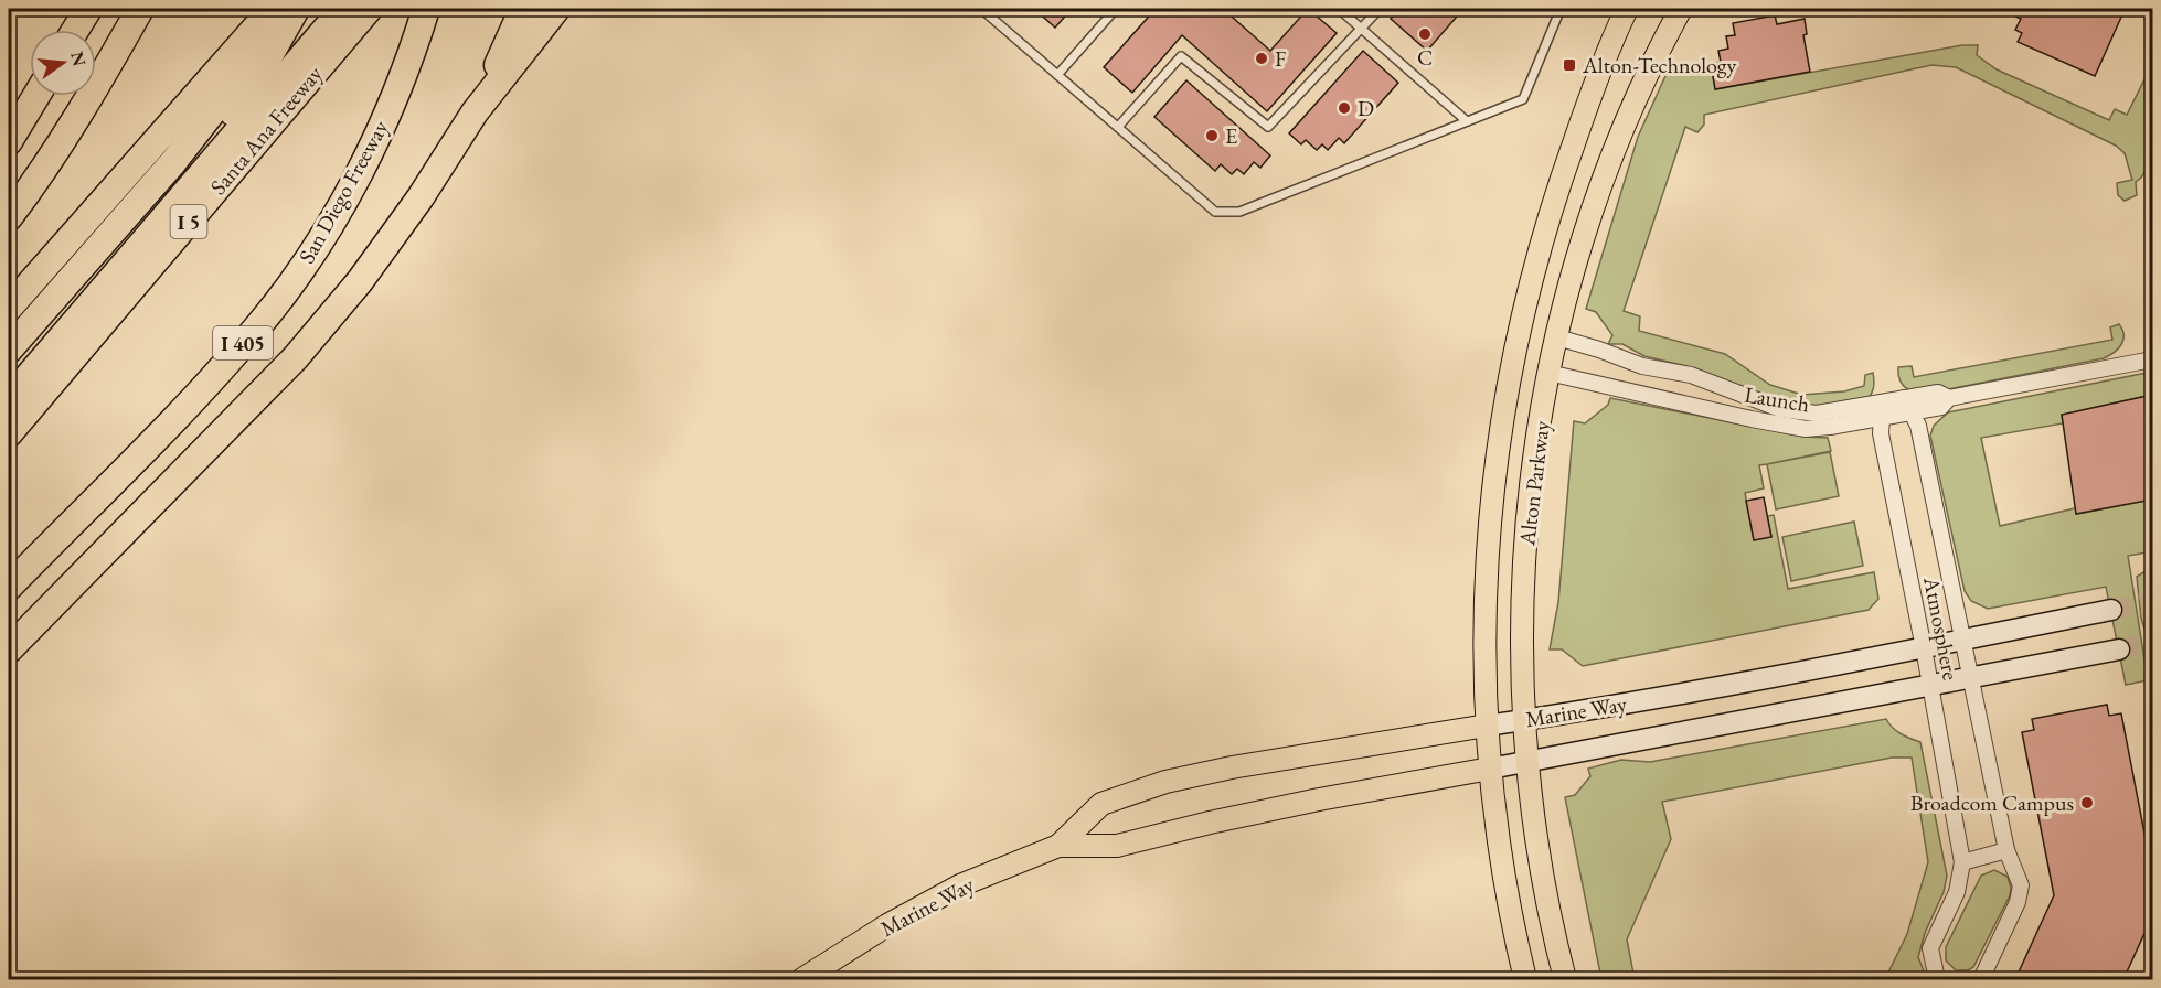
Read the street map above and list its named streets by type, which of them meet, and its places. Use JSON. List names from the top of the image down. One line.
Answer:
{"streets":{"highway":["Santa Ana Freeway","San Diego Freeway","I 5","I 405"],"main road":["Alton Parkway","Marine Way"],"street":["Launch","Atmosphere"]},"crossings":[["Launch","Alton Parkway"],["Launch","Atmosphere"],["Alton Parkway","Marine Way"],["Atmosphere","Marine Way"]],"places":{"other":["C","F","D","E","Broadcom Campus"],"transit":["Alton-Technology"]},"north":"right"}
